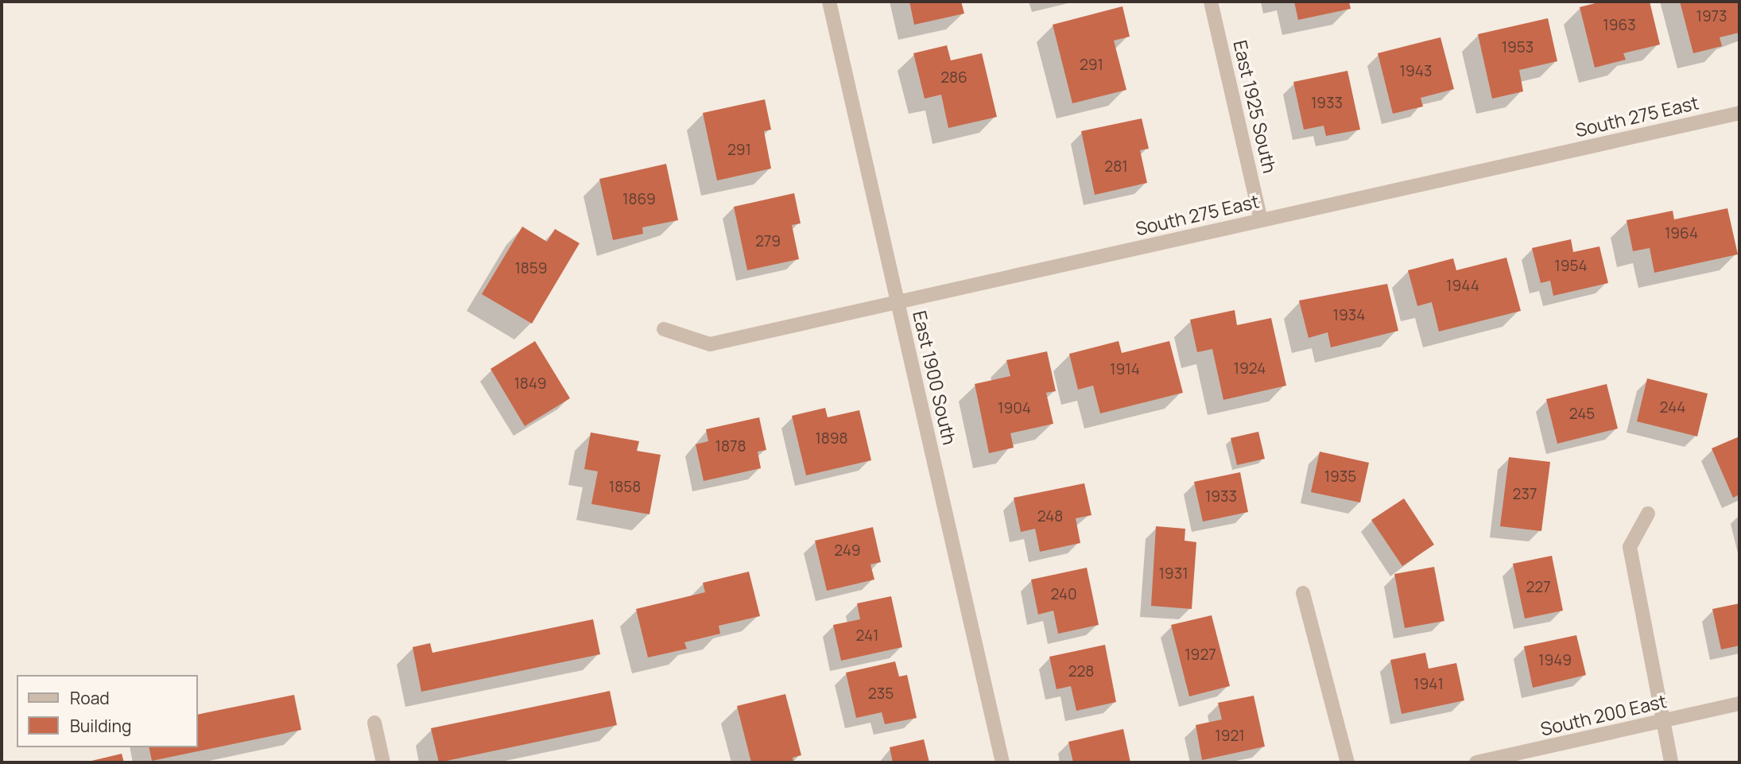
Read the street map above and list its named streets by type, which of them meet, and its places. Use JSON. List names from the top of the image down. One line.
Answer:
{"streets":{"street":["East 1925 South","South 275 East","East 1900 South","South 200 East"]},"crossings":[["East 1925 South","South 275 East"],["South 275 East","East 1900 South"]],"house_numbers":["1973","1963","1953","291","1943","286","1933","291","281","1869","1964","279","1954","1859","1944","1934","1924","1914","1849","244","1904","245","1898","1878","1935","1858","237","1933","248","249","1931","227","240","241","1927","1949","228","1941","235","1921"],"legend":["Road","Building"]}
